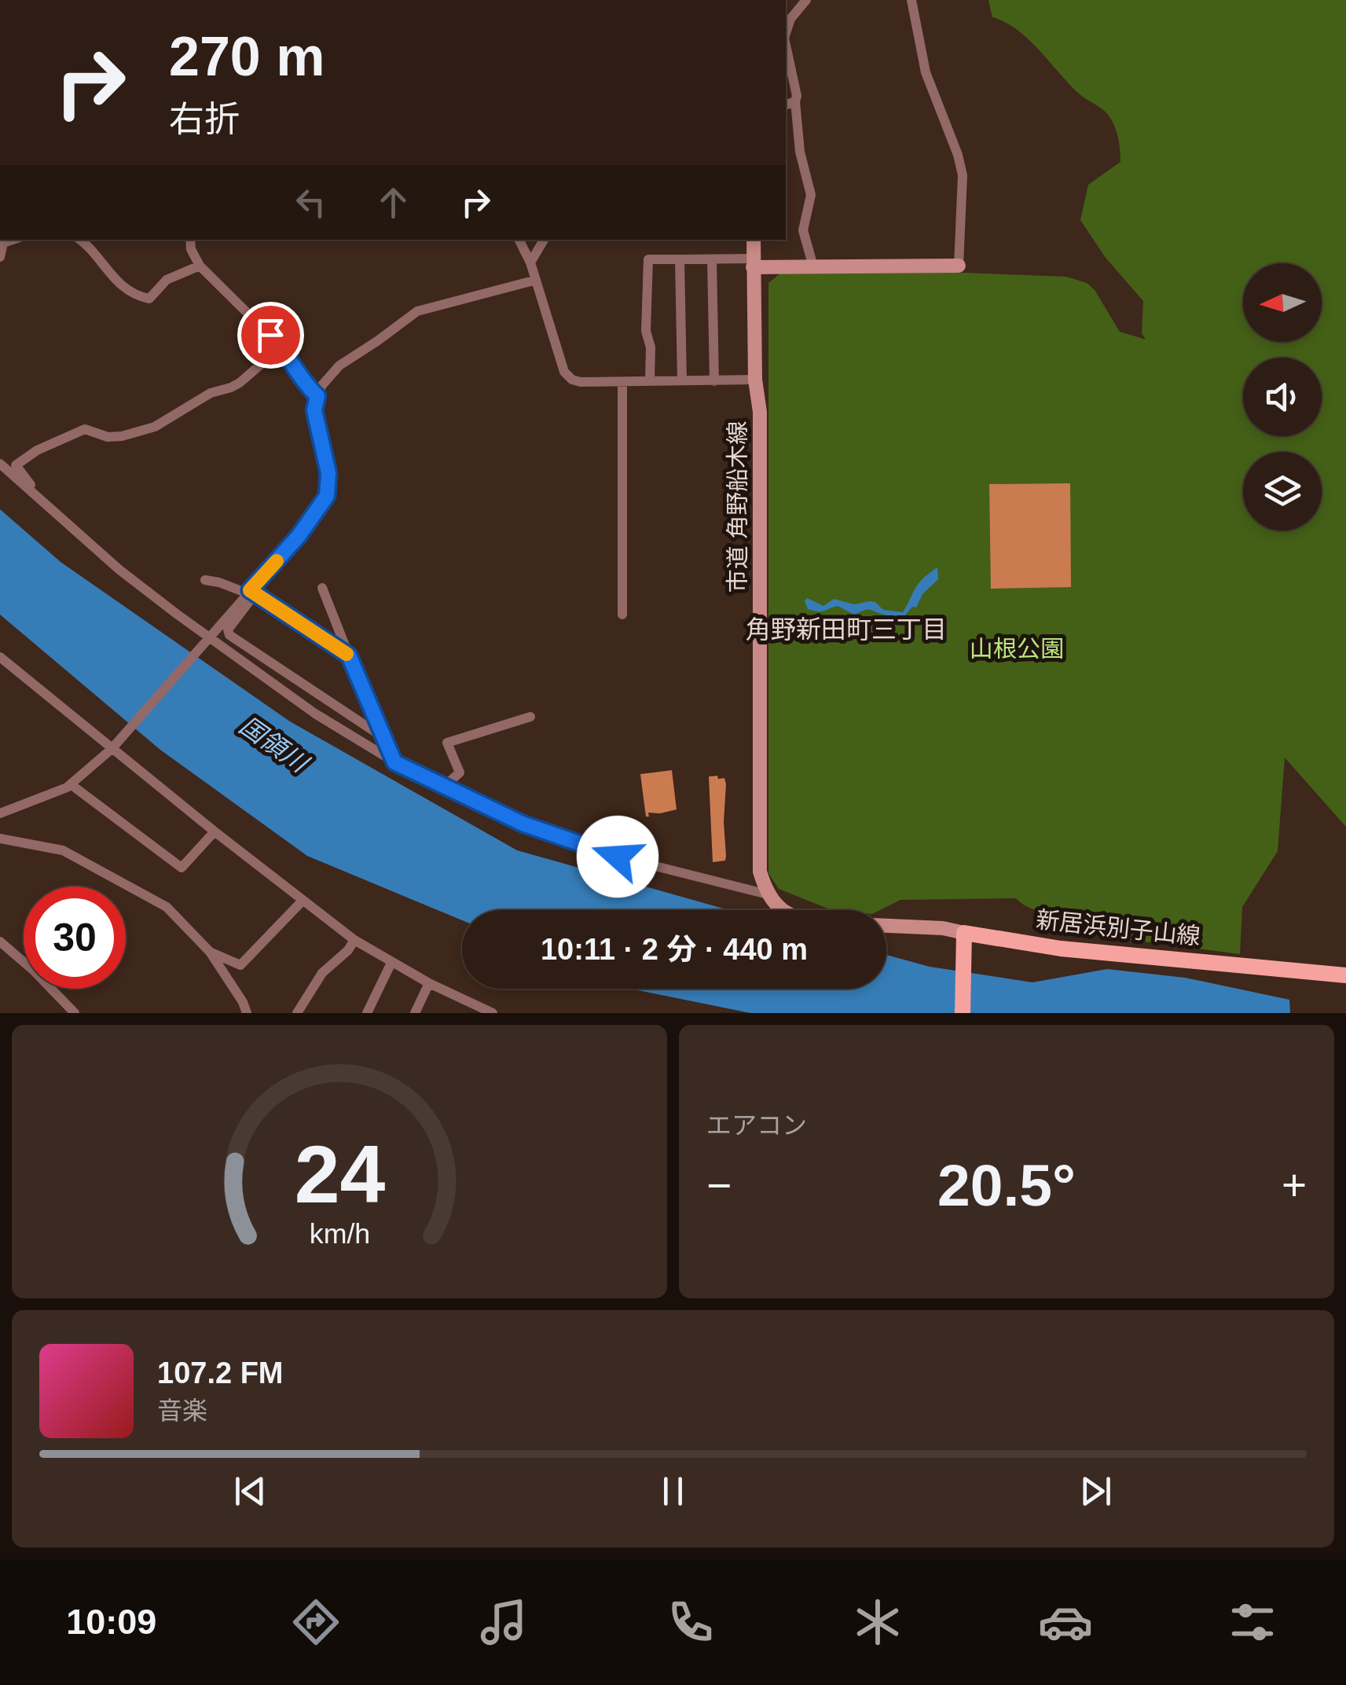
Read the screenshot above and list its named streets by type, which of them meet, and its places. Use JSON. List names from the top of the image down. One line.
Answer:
{"streets":{"main road":["新居浜別子山線"],"street":["市道 角野船木線"]},"districts":["角野新田町三丁目"],"water":["国領川"],"parks":["山根公園"],"north":"left","page":{"turn":["270 m","右折"],"limit":"30","trip":"10:11 · 2 分 · 440 m","tile":"エアコン","heat":["−","20.5°","+"],"song":["107.2 FM","音楽"],"tabs":"10:09","gauge":["24","km/h"]}}
